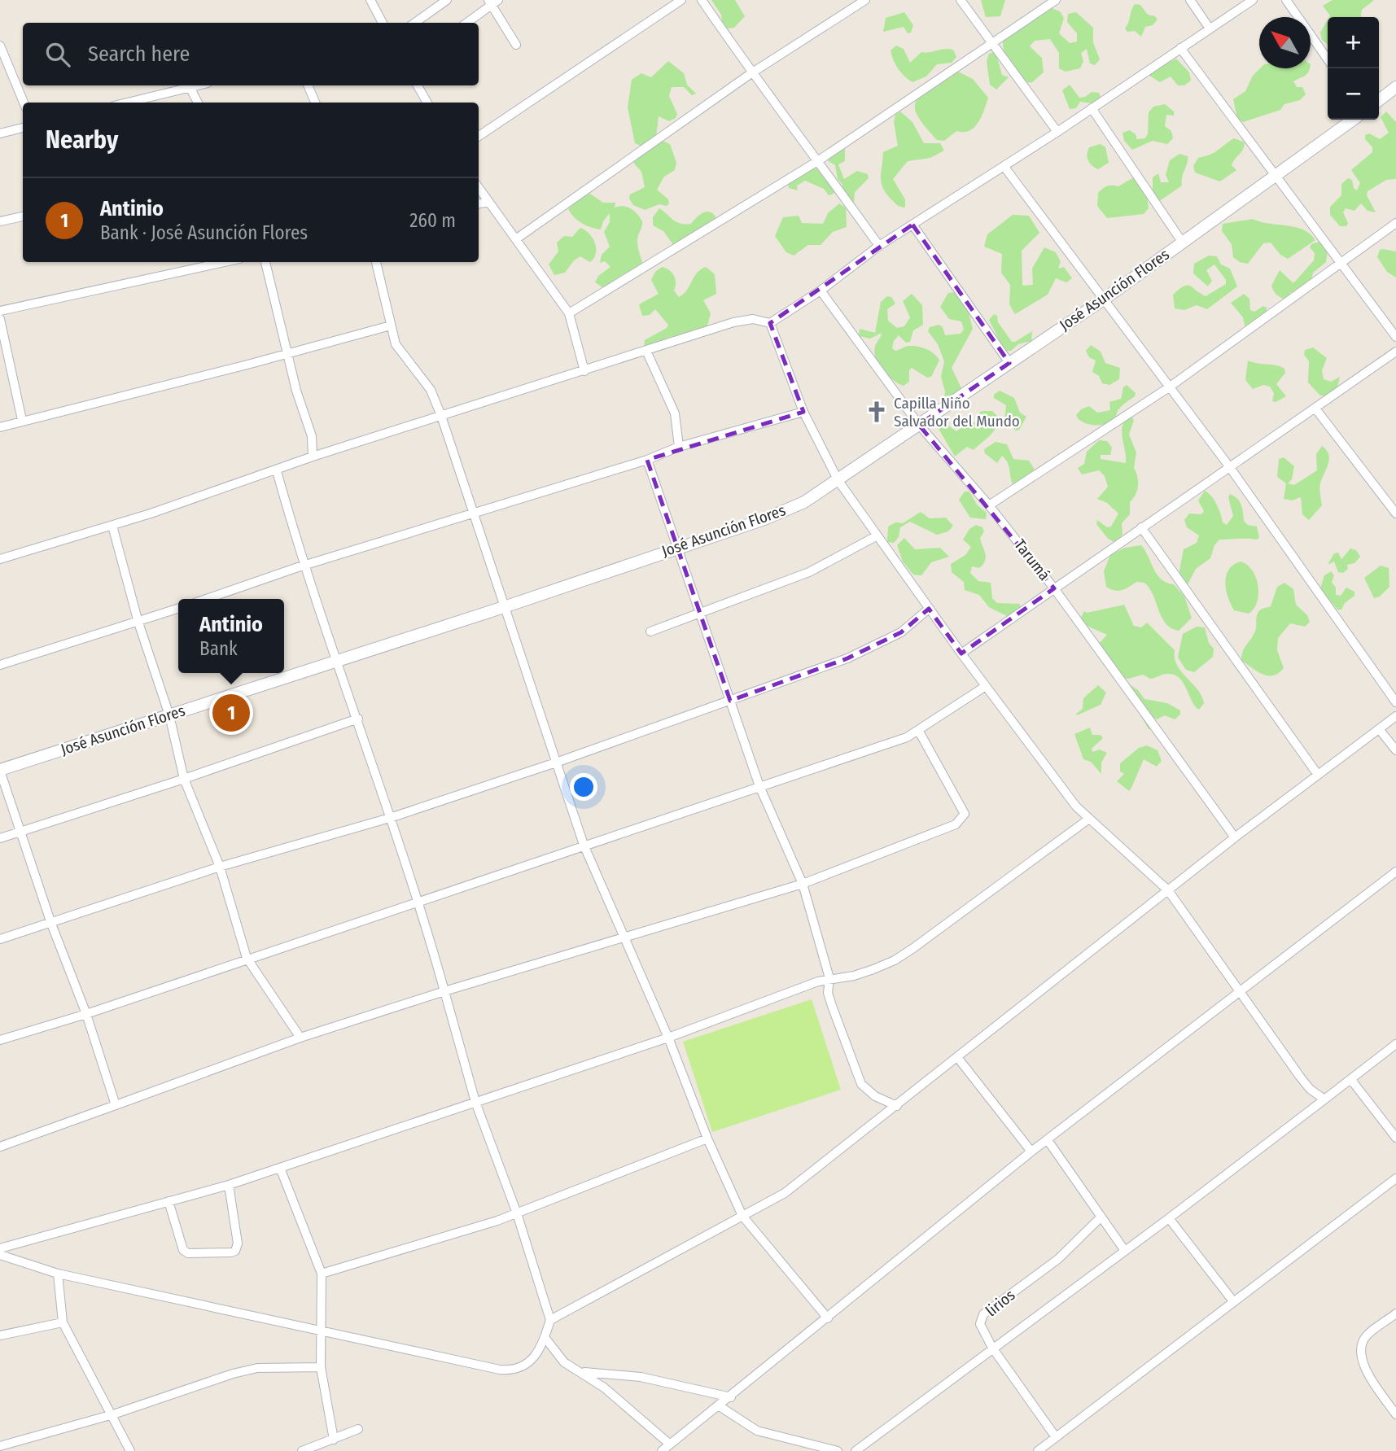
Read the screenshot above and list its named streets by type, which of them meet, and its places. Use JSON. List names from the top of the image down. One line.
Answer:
{"streets":{"street":["José Asunción Flores","Tarumá","lirios"]},"crossings":[["José Asunción Flores","Tarumá"]],"places":{"church":["Capilla Niño Salvador del Mundo"]},"north":"top left","page":{"map_buttons":["+","−"],"search":"Search here","heading":"Nearby","list":[{"mark":"1","name":"Antinio","note":"Bank · José Asunción Flores","value":"260 m"}],"popup":["Antinio","Bank"],"pins":"1"}}
